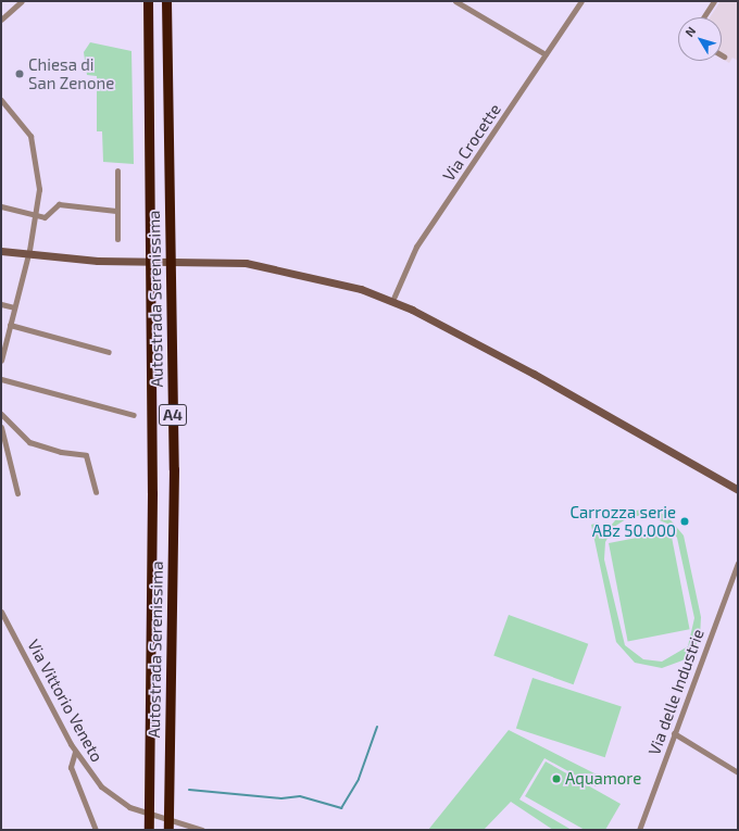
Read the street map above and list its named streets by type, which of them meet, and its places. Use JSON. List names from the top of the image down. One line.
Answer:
{"streets":{"highway":["Autostrada Serenissima","A4"],"street":["Via Crocette","Via delle Industrie","Via Vittorio Veneto"]},"places":["Chiesa di San Zenone","Carrozza serie ABz 50.000","Aquamore"],"north":"top left"}
